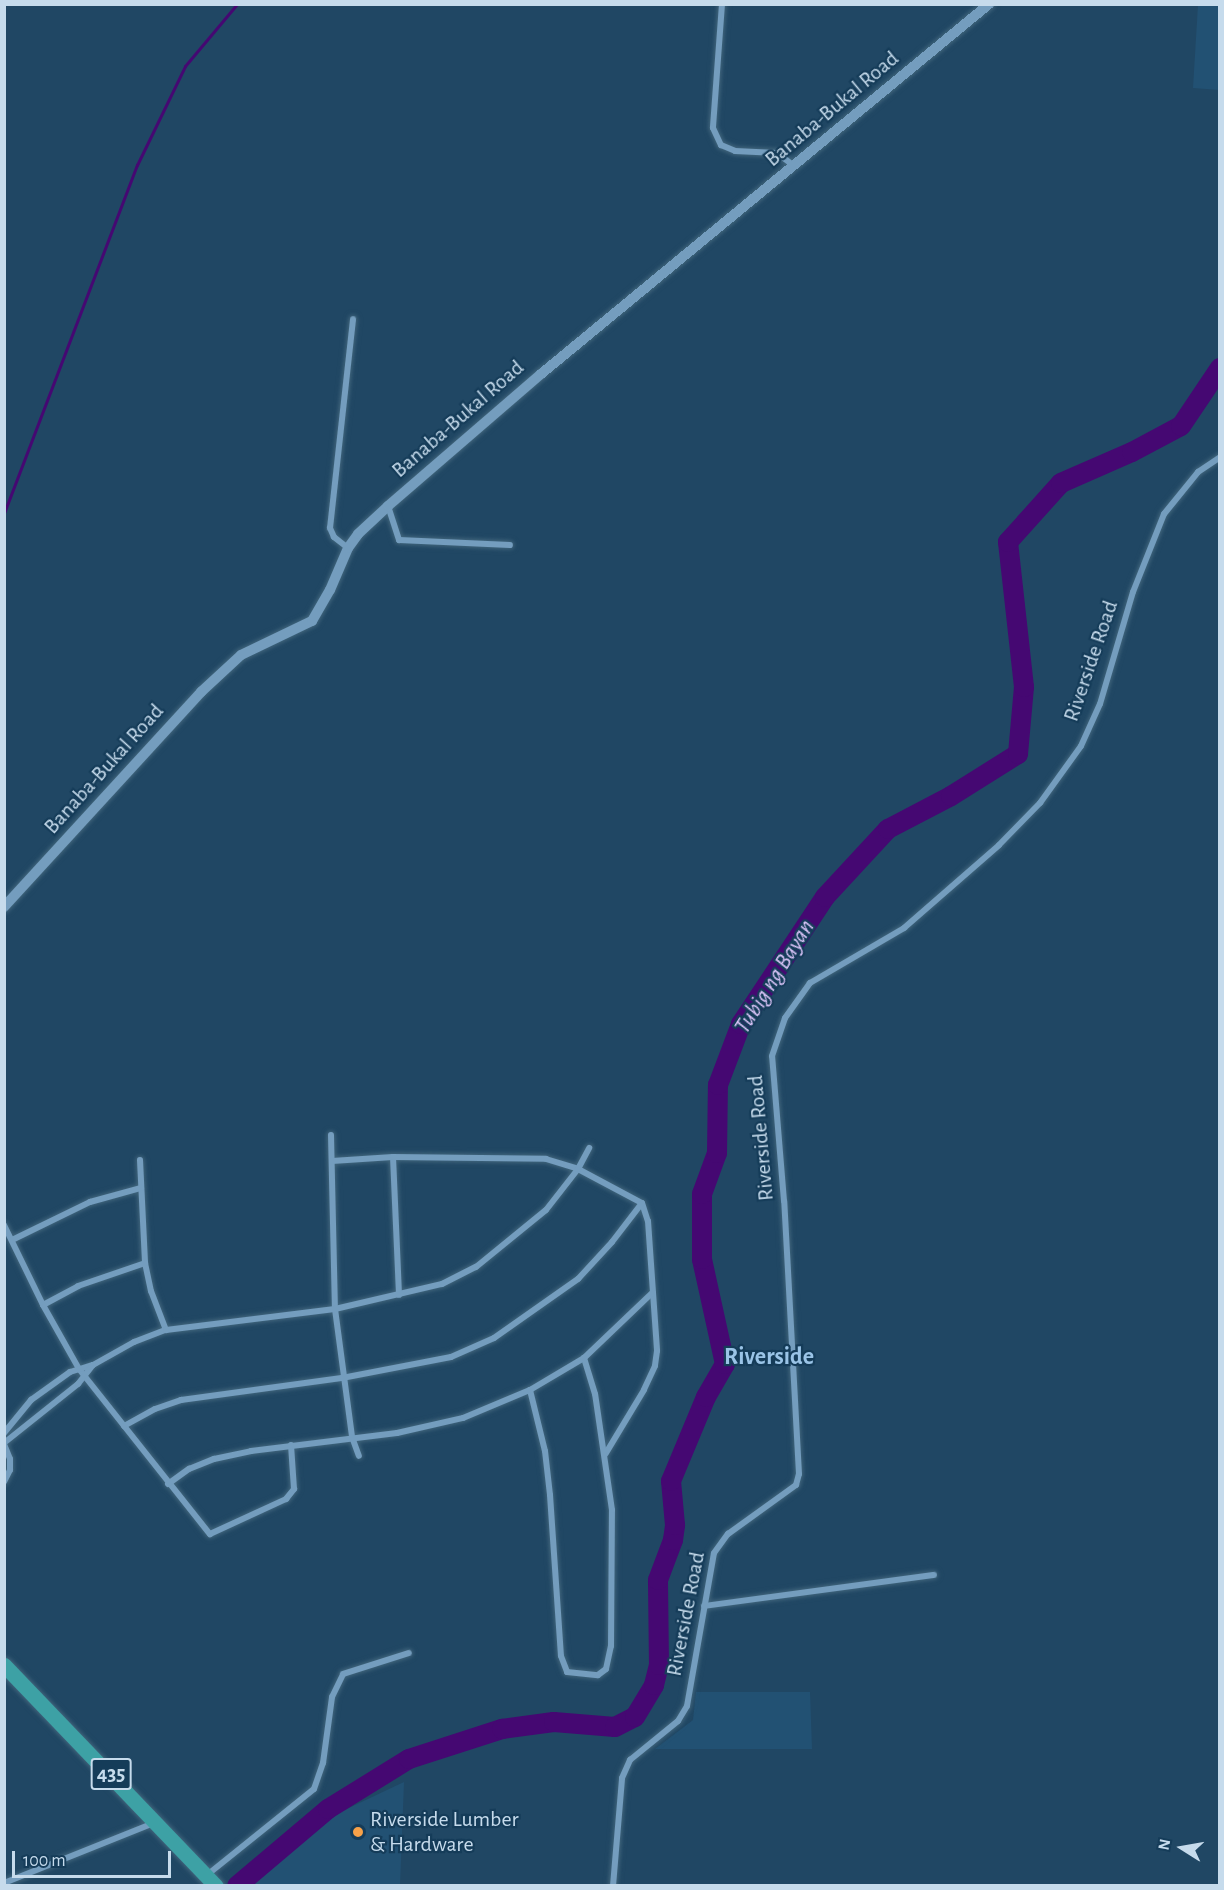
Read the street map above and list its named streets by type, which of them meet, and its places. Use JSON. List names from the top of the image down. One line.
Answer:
{"streets":{"main road":["435"],"street":["Banaba-Bukal Road","Riverside Road"]},"districts":["Riverside"],"water":["Tubig ng Bayan"],"places":["Riverside Lumber & Hardware"],"scale_bar":"100 m","north":"left"}
